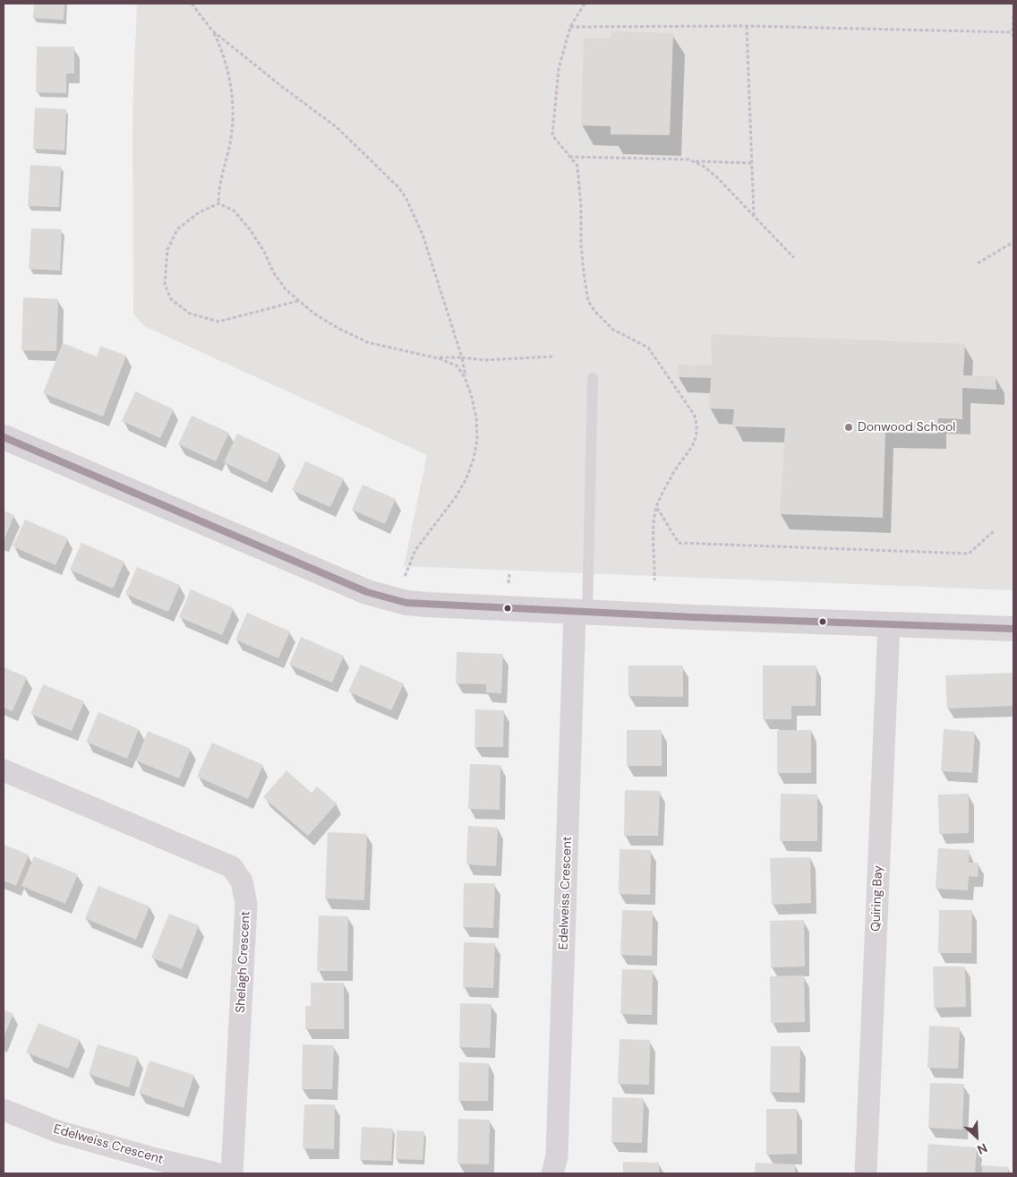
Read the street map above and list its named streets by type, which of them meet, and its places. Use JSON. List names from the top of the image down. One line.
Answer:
{"streets":{"street":["Edelweiss Crescent","Quiring Bay","Shelagh Crescent"]},"places":["Donwood School"],"north":"bottom right"}
